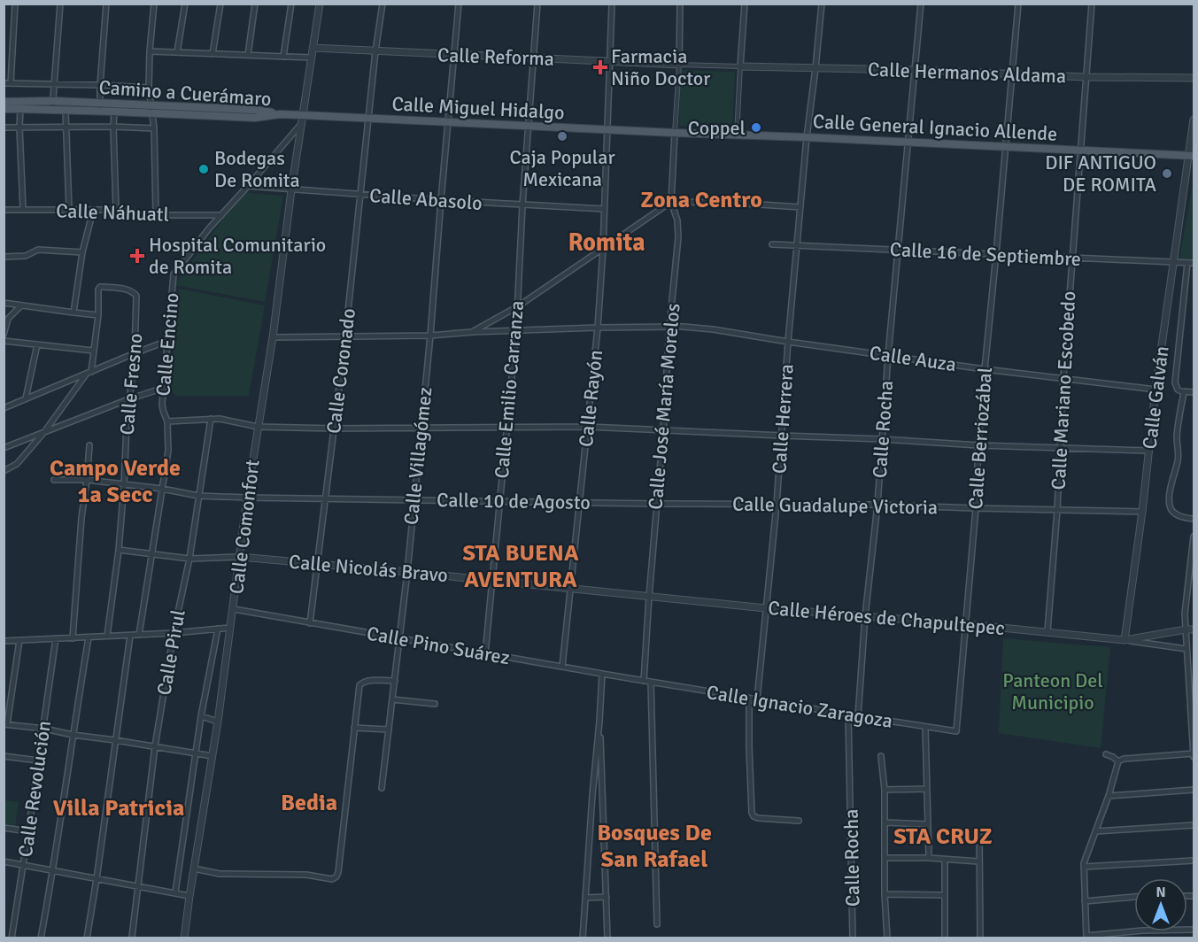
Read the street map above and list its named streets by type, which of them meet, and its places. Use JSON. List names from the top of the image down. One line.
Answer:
{"streets":{"main road":["Camino a Cuerámaro","Calle Miguel Hidalgo","Calle General Ignacio Allende"],"street":["Calle Reforma","Calle Hermanos Aldama","Calle Abasolo","Calle Náhuatl","Calle 16 de Septiembre","Calle Encino","Calle Auza","Calle Coronado","Calle Fresno","Calle Emilio Carranza","Calle Mariano Escobedo","Calle Galván","Calle Rayón","Calle José María Morelos","Calle Herrera","Calle Rocha","Calle Berriozábal","Calle Villagómez","Calle 10 de Agosto","Calle Guadalupe Victoria","Calle Comonfort","Calle Nicolás Bravo","Calle Héroes de Chapultepec","Calle Pino Suárez","Calle Pirul","Calle Ignacio Zaragoza","Calle Revolución"]},"crossings":[["Calle Reforma","Calle Coronado"],["Calle Reforma","Calle Emilio Carranza"],["Calle Reforma","Calle Rayón"],["Calle Reforma","Calle Villagómez"],["Calle Reforma","Calle Comonfort"],["Calle Hermanos Aldama","Calle Mariano Escobedo"],["Calle Hermanos Aldama","Calle Herrera"],["Calle Hermanos Aldama","Calle Rocha"],["Calle Hermanos Aldama","Calle Berriozábal"],["Camino a Cuerámaro","Calle Miguel Hidalgo"],["Calle Miguel Hidalgo","Calle General Ignacio Allende"],["Calle Miguel Hidalgo","Calle Coronado"],["Calle Miguel Hidalgo","Calle Emilio Carranza"],["Calle Miguel Hidalgo","Calle Rayón"],["Calle Miguel Hidalgo","Calle José María Morelos"],["Calle Miguel Hidalgo","Calle Villagómez"],["Calle Miguel Hidalgo","Calle Comonfort"],["Calle General Ignacio Allende","Calle Mariano Escobedo"],["Calle General Ignacio Allende","Calle Galván"],["Calle General Ignacio Allende","Calle José María Morelos"],["Calle General Ignacio Allende","Calle Herrera"],["Calle General Ignacio Allende","Calle Rocha"],["Calle General Ignacio Allende","Calle Berriozábal"],["Calle Abasolo","Calle Coronado"],["Calle Abasolo","Calle Emilio Carranza"],["Calle Abasolo","Calle Rayón"],["Calle Abasolo","Calle Villagómez"],["Calle Abasolo","Calle Comonfort"],["Calle 16 de Septiembre","Calle Mariano Escobedo"],["Calle 16 de Septiembre","Calle Galván"],["Calle 16 de Septiembre","Calle Herrera"],["Calle 16 de Septiembre","Calle Rocha"],["Calle 16 de Septiembre","Calle Berriozábal"],["Calle Encino","Calle 10 de Agosto"],["Calle Encino","Calle Nicolás Bravo"],["Calle Auza","Calle Coronado"],["Calle Auza","Calle Emilio Carranza"],["Calle Auza","Calle Mariano Escobedo"],["Calle Auza","Calle Galván"],["Calle Auza","Calle Rayón"],["Calle Auza","Calle José María Morelos"],["Calle Auza","Calle Herrera"],["Calle Auza","Calle Rocha"],["Calle Auza","Calle Berriozábal"],["Calle Auza","Calle Villagómez"],["Calle Auza","Calle Comonfort"],["Calle Coronado","Calle 10 de Agosto"],["Calle Coronado","Calle Nicolás Bravo"],["Calle Coronado","Calle Pino Suárez"],["Calle Fresno","Calle 10 de Agosto"],["Calle Fresno","Calle Nicolás Bravo"],["Calle Emilio Carranza","Calle 10 de Agosto"],["Calle Emilio Carranza","Calle Nicolás Bravo"],["Calle Emilio Carranza","Calle Pino Suárez"],["Calle Mariano Escobedo","Calle Guadalupe Victoria"],["Calle Mariano Escobedo","Calle Héroes de Chapultepec"],["Calle Galván","Calle Guadalupe Victoria"],["Calle Galván","Calle Héroes de Chapultepec"],["Calle Rayón","Calle 10 de Agosto"],["Calle Rayón","Calle Nicolás Bravo"],["Calle Rayón","Calle Pino Suárez"],["Calle José María Morelos","Calle 10 de Agosto"],["Calle José María Morelos","Calle Guadalupe Victoria"],["Calle José María Morelos","Calle Nicolás Bravo"],["Calle José María Morelos","Calle Héroes de Chapultepec"],["Calle José María Morelos","Calle Pino Suárez"],["Calle José María Morelos","Calle Ignacio Zaragoza"],["Calle Herrera","Calle Guadalupe Victoria"],["Calle Herrera","Calle Héroes de Chapultepec"],["Calle Herrera","Calle Ignacio Zaragoza"],["Calle Rocha","Calle Guadalupe Victoria"],["Calle Rocha","Calle Héroes de Chapultepec"],["Calle Rocha","Calle Ignacio Zaragoza"],["Calle Berriozábal","Calle Guadalupe Victoria"],["Calle Berriozábal","Calle Héroes de Chapultepec"],["Calle Berriozábal","Calle Ignacio Zaragoza"],["Calle Villagómez","Calle 10 de Agosto"],["Calle Villagómez","Calle Nicolás Bravo"],["Calle Villagómez","Calle Pino Suárez"],["Calle 10 de Agosto","Calle Guadalupe Victoria"],["Calle 10 de Agosto","Calle Comonfort"],["Calle 10 de Agosto","Calle Pirul"],["Calle Comonfort","Calle Nicolás Bravo"],["Calle Comonfort","Calle Pino Suárez"],["Calle Nicolás Bravo","Calle Héroes de Chapultepec"],["Calle Nicolás Bravo","Calle Pirul"],["Calle Pino Suárez","Calle Ignacio Zaragoza"]],"districts":["Zona Centro","Romita","Campo Verde 1a Secc","STA BUENA AVENTURA","Bedia","Villa Patricia","Bosques De San Rafael","STA CRUZ"],"parks":["Panteon Del Municipio"],"places":{"health":["Farmacia Niño Doctor","Hospital Comunitario de Romita"],"other":["Coppel","Caja Popular Mexicana","Bodegas De Romita","DIF ANTIGUO DE ROMITA"]},"north":"top"}
